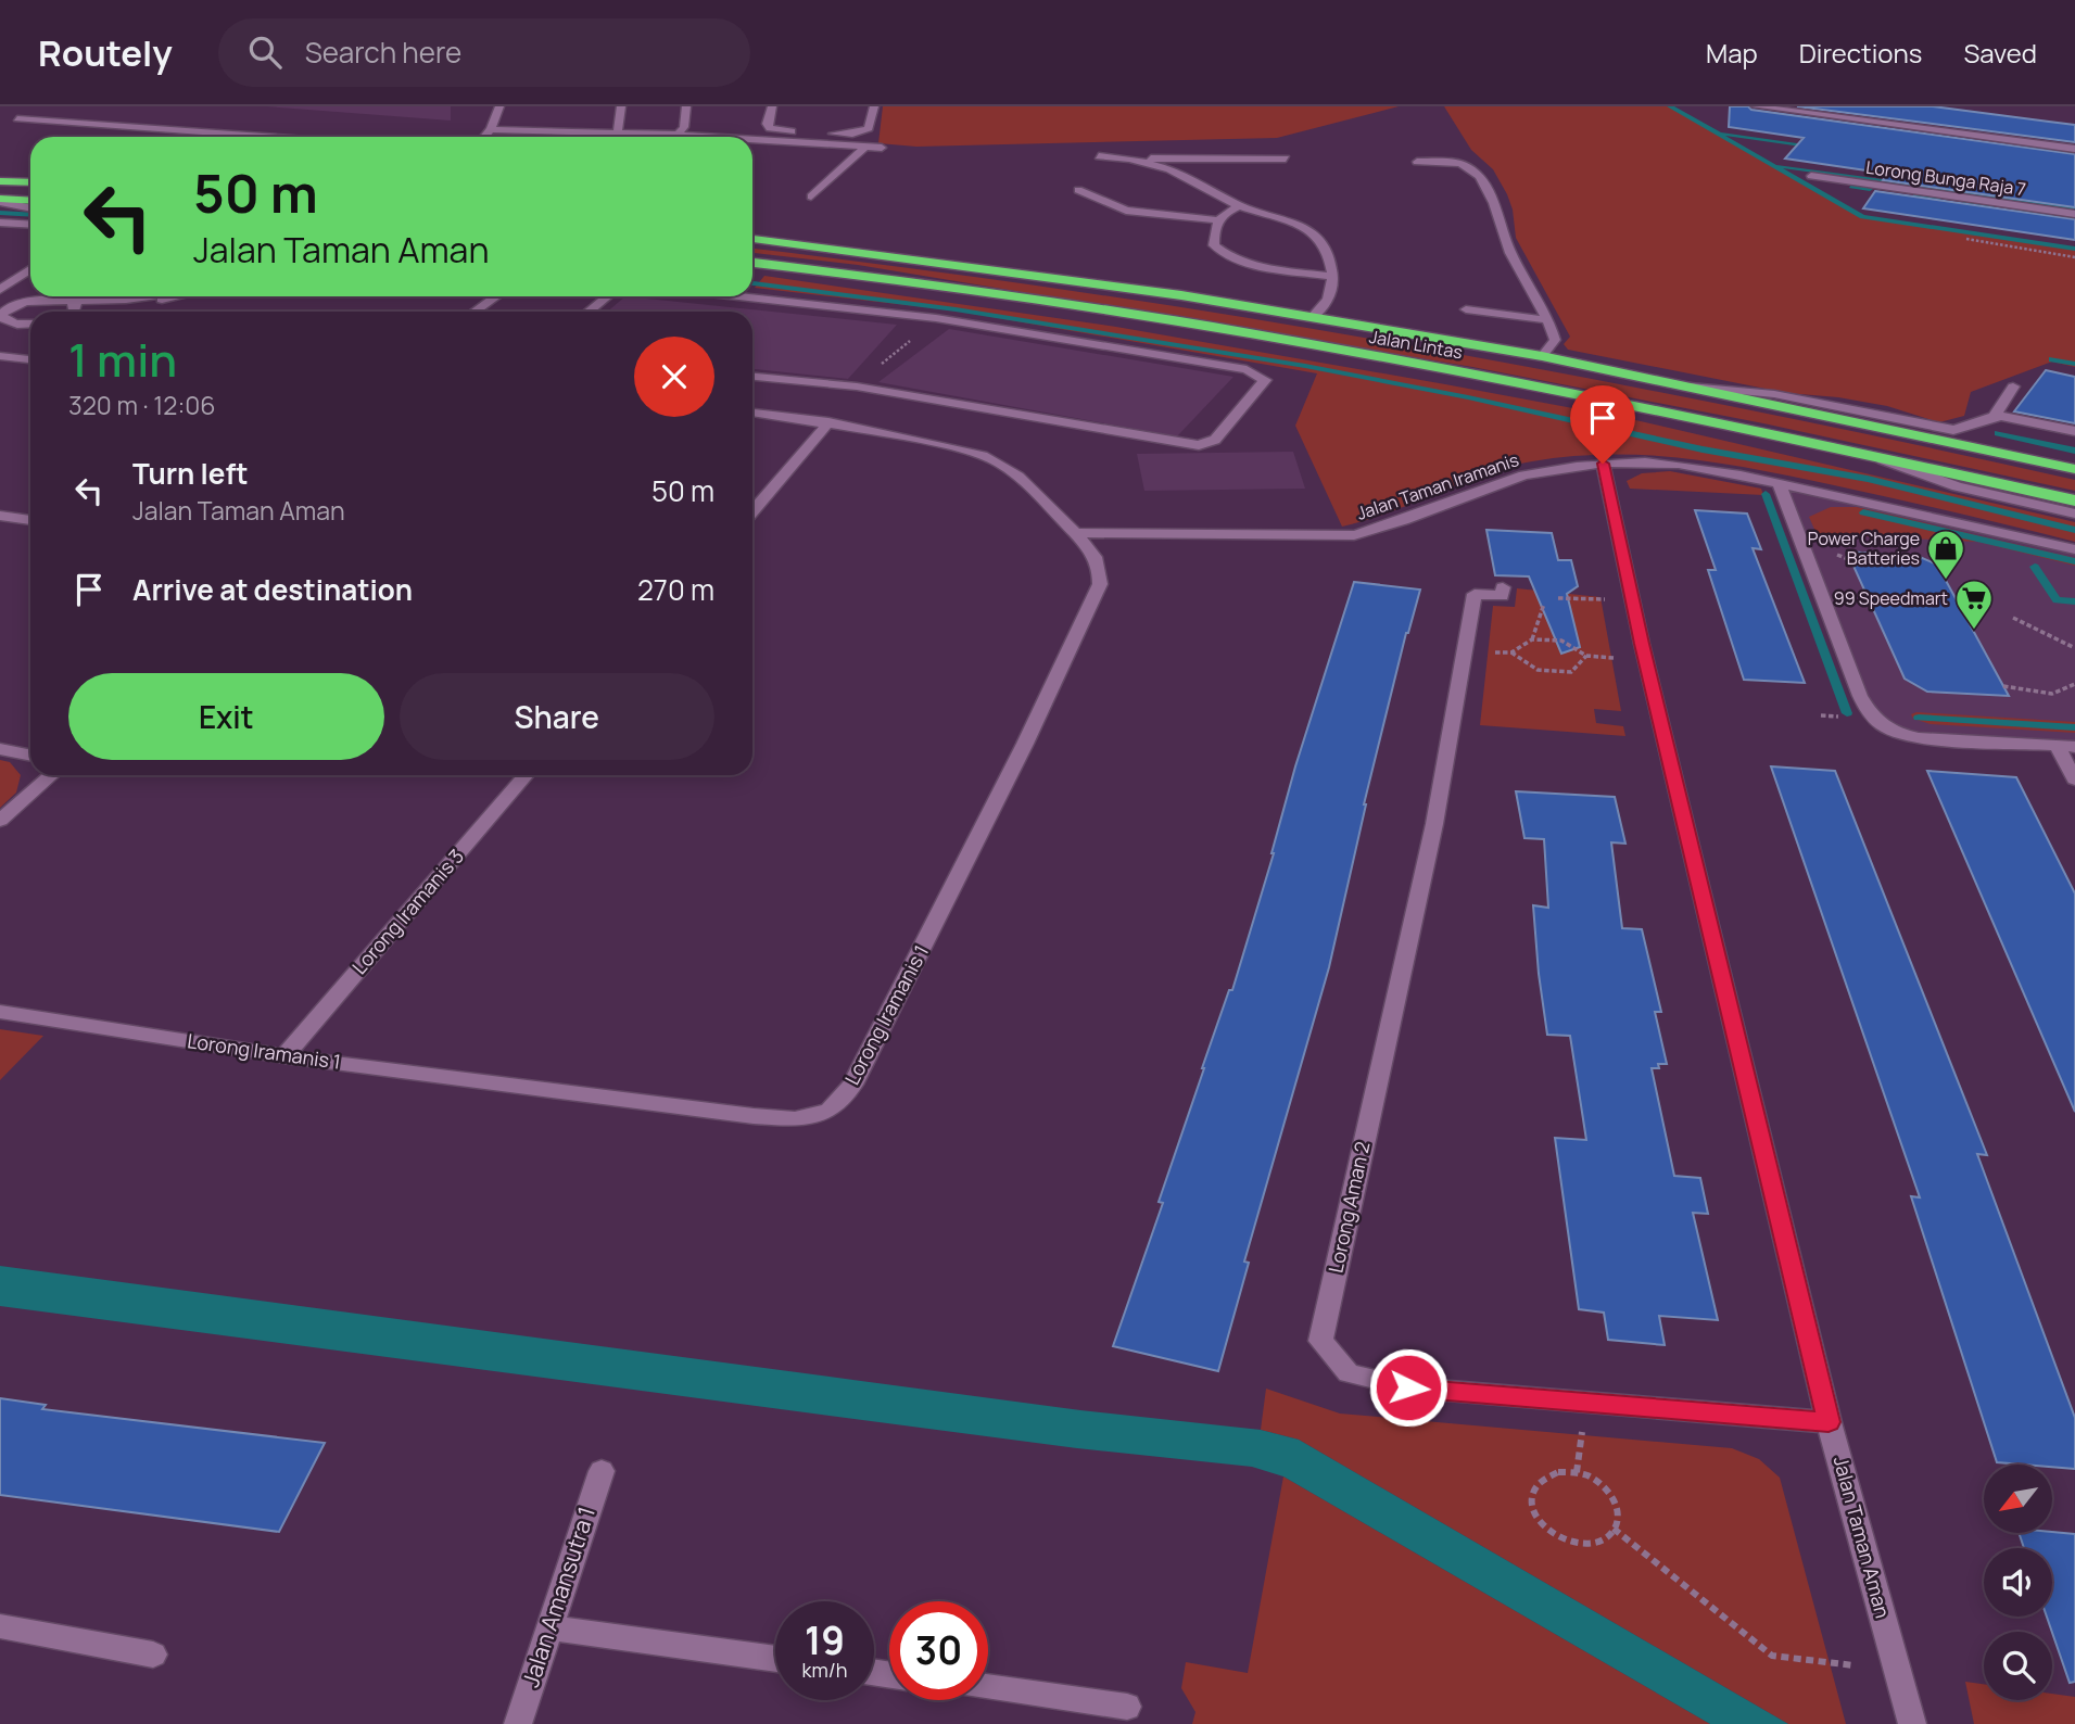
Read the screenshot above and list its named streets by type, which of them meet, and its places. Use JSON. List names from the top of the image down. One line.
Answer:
{"streets":{"highway":["Jalan Lintas"],"street":["Lorong Bunga Raja 7","Jalan Taman Iramanis","Lorong Iramanis 3","Lorong Iramanis 1","Lorong Aman 2","Jalan Taman Aman","Jalan Amansutra 1"]},"crossings":[["Jalan Taman Iramanis","Lorong Iramanis 1"],["Jalan Taman Iramanis","Jalan Taman Aman"],["Lorong Iramanis 3","Lorong Iramanis 1"],["Lorong Aman 2","Jalan Taman Aman"]],"places":{"shop":["Power Charge Batteries"],"supermarket":["99 Speedmart"]},"north":"bottom left","page":{"header":"Routely","search":"Search here","nav":["Map","Directions","Saved"],"turn":["50 m","Jalan Taman Aman"],"heading":["1 min","320 m · 12:06"],"list":[{"name":"Turn left","note":"Jalan Taman Aman","value":"50 m"},{"name":"Arrive at destination","value":"270 m"}],"buttons":["Exit","Share"],"speed":"19 km/h","limit":"30"}}
